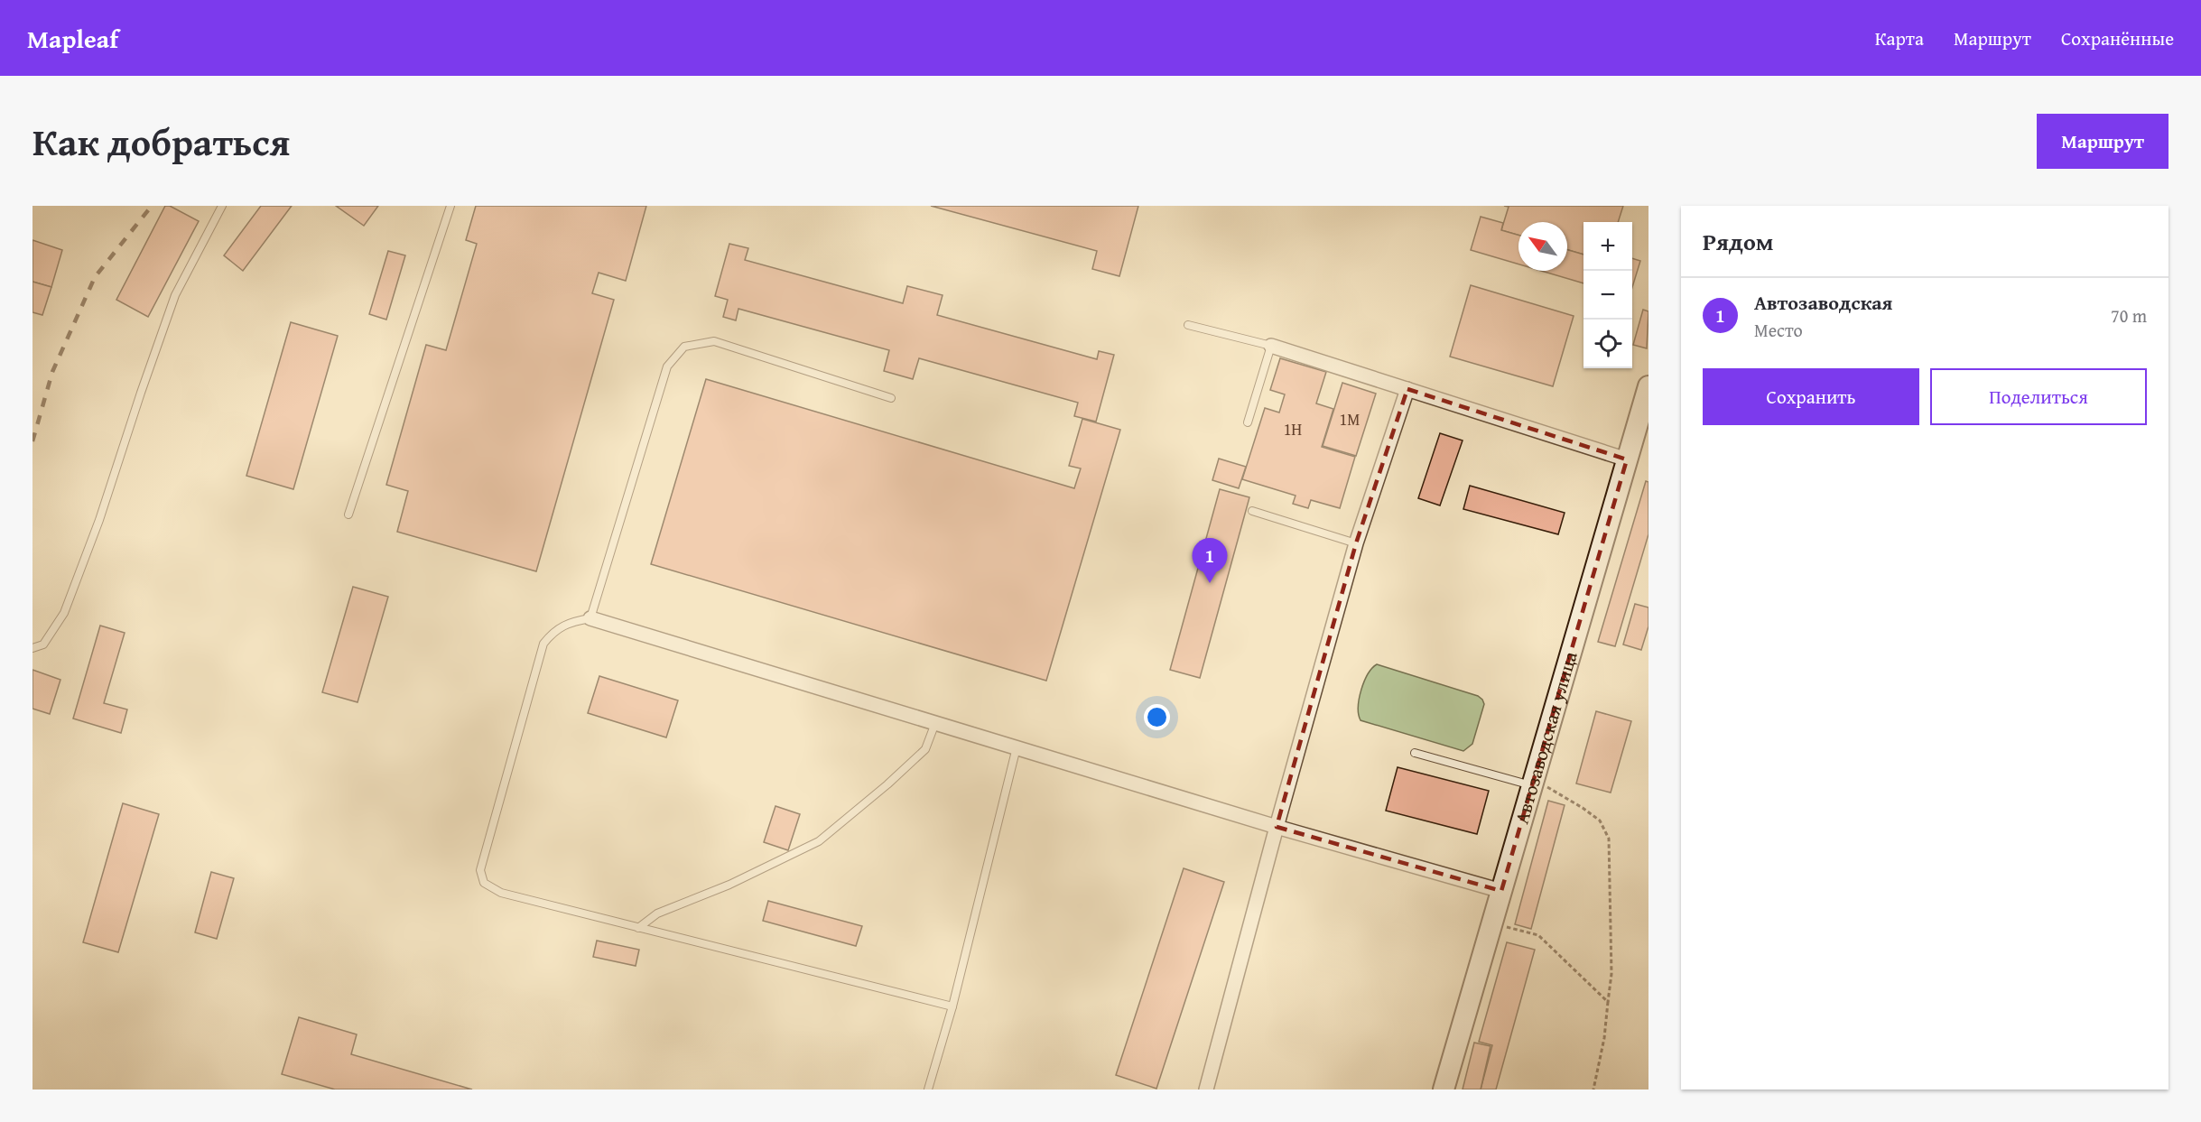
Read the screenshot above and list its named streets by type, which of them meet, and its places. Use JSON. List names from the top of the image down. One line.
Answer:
{"streets":{"street":["Автозаводская улица"]},"house_numbers":["1М","1Н"],"north":"top left","page":{"header":"Mapleaf","nav":["Карта","Маршрут","Сохранённые"],"title":"Как добраться","buttons":["Маршрут",["Сохранить","Поделиться"]],"heading":"Рядом","map_buttons":["+","−"],"list":[{"mark":"1","name":"Автозаводская","note":"Место","value":"70 m"}],"pins":"1"}}
